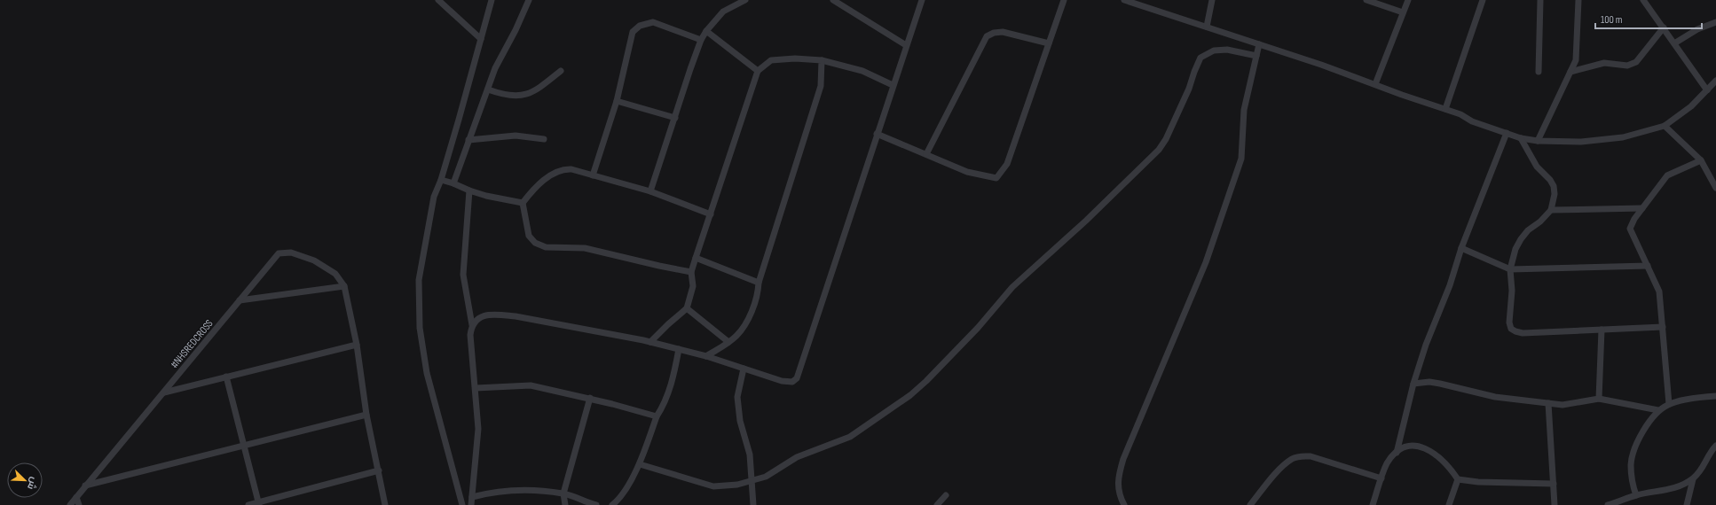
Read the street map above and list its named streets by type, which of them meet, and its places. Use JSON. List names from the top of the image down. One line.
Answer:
{"streets":{"street":["#NHSREDCROSS"]},"scale_bar":"100 m","north":"bottom right"}
